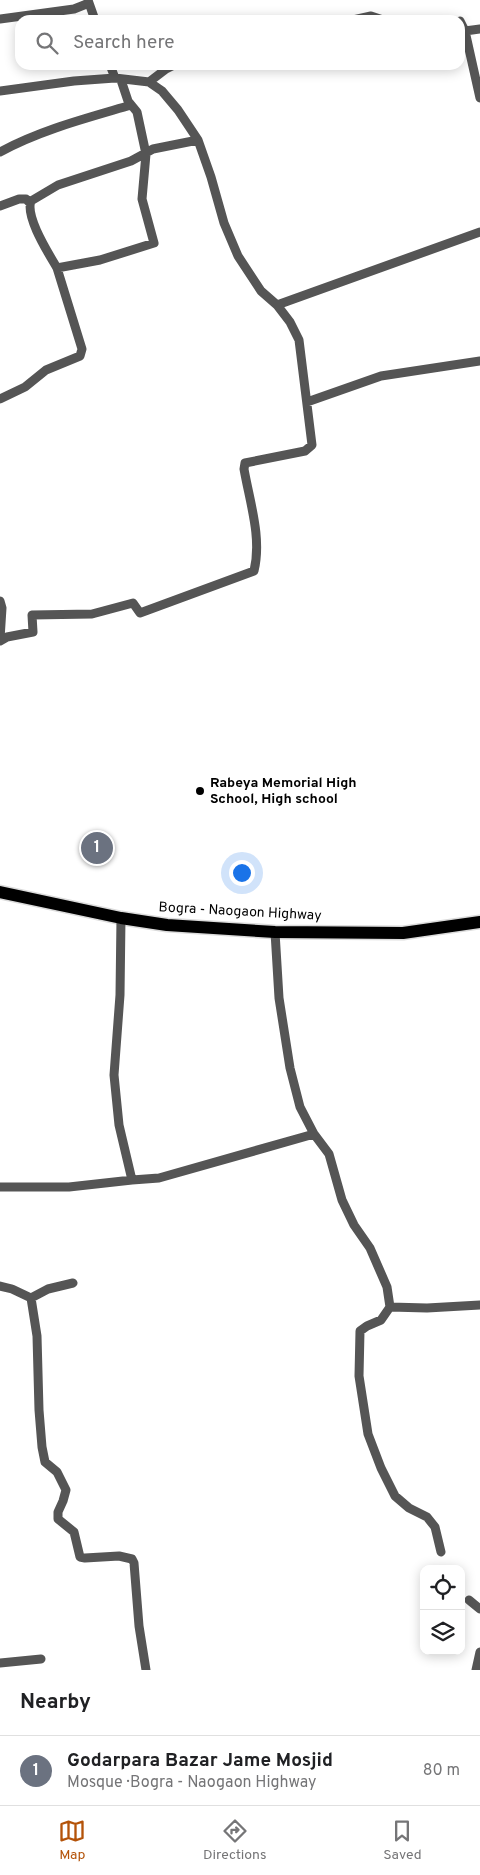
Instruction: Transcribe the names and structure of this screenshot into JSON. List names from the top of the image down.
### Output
{
  "streets": {
    "main road": ["Bogra - Naogaon Highway"]
  },
  "places": ["Rabeya Memorial High School, High school"],
  "page": {
    "search": "Search here",
    "pins": "1",
    "heading": "Nearby",
    "list": [
      {
        "mark": "1",
        "name": "Godarpara Bazar Jame Mosjid",
        "note": "Mosque · Bogra - Naogaon Highway",
        "value": "80 m"
      }
    ],
    "nav": ["Map", "Directions", "Saved"]
  }
}
